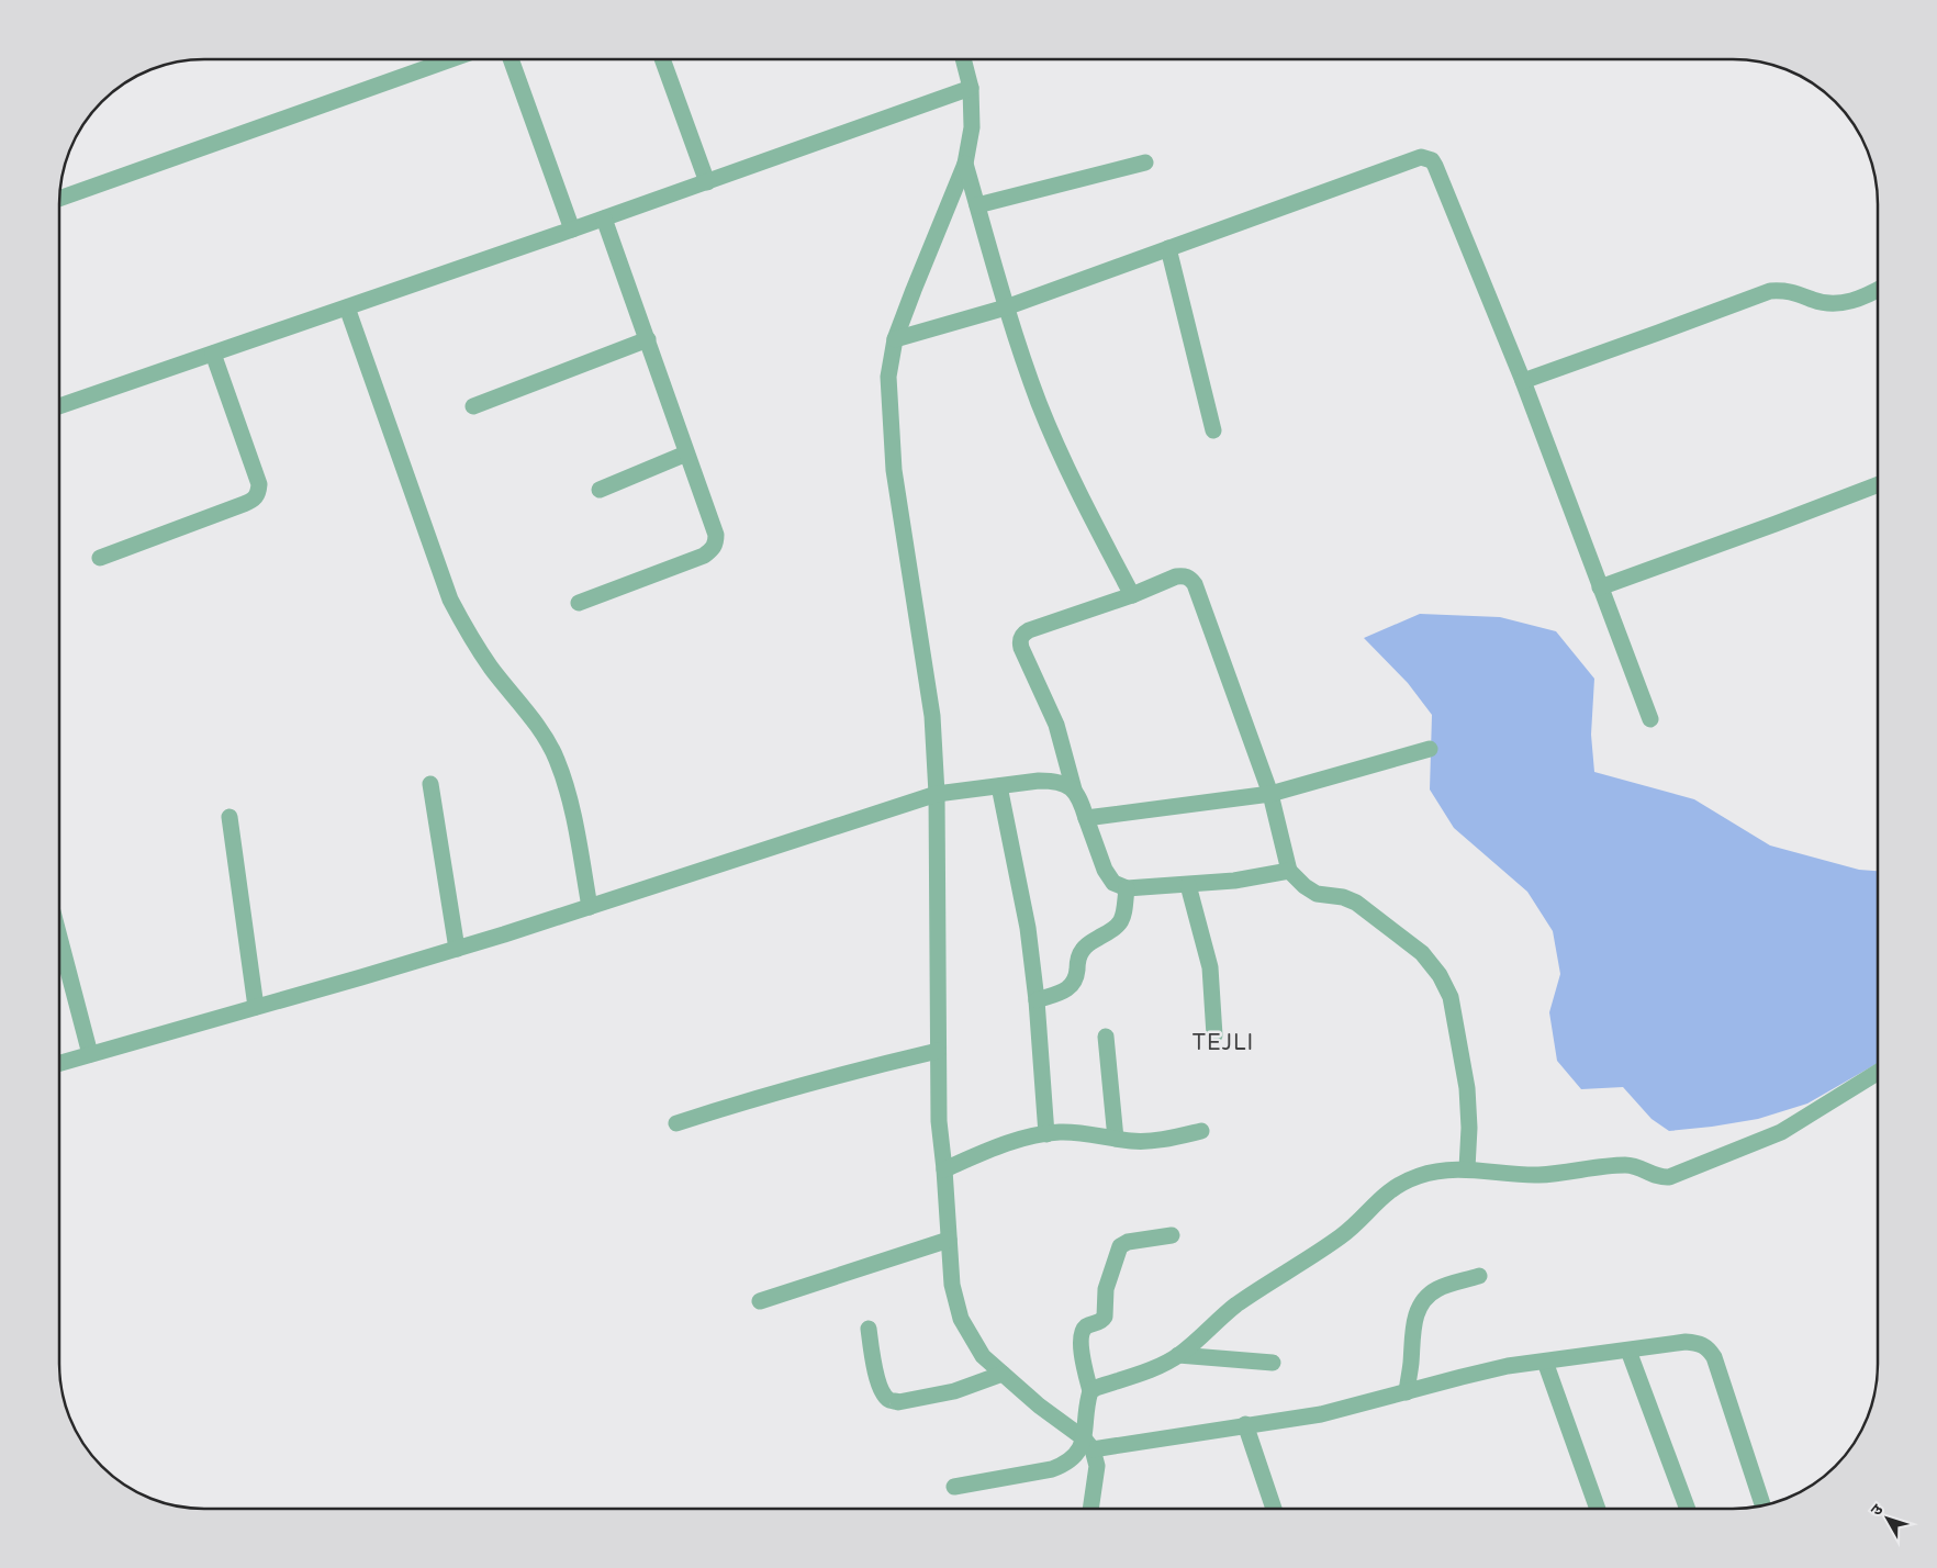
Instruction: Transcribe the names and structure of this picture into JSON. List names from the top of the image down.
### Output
{
  "districts": ["TEJLI"],
  "north": "top left"
}
